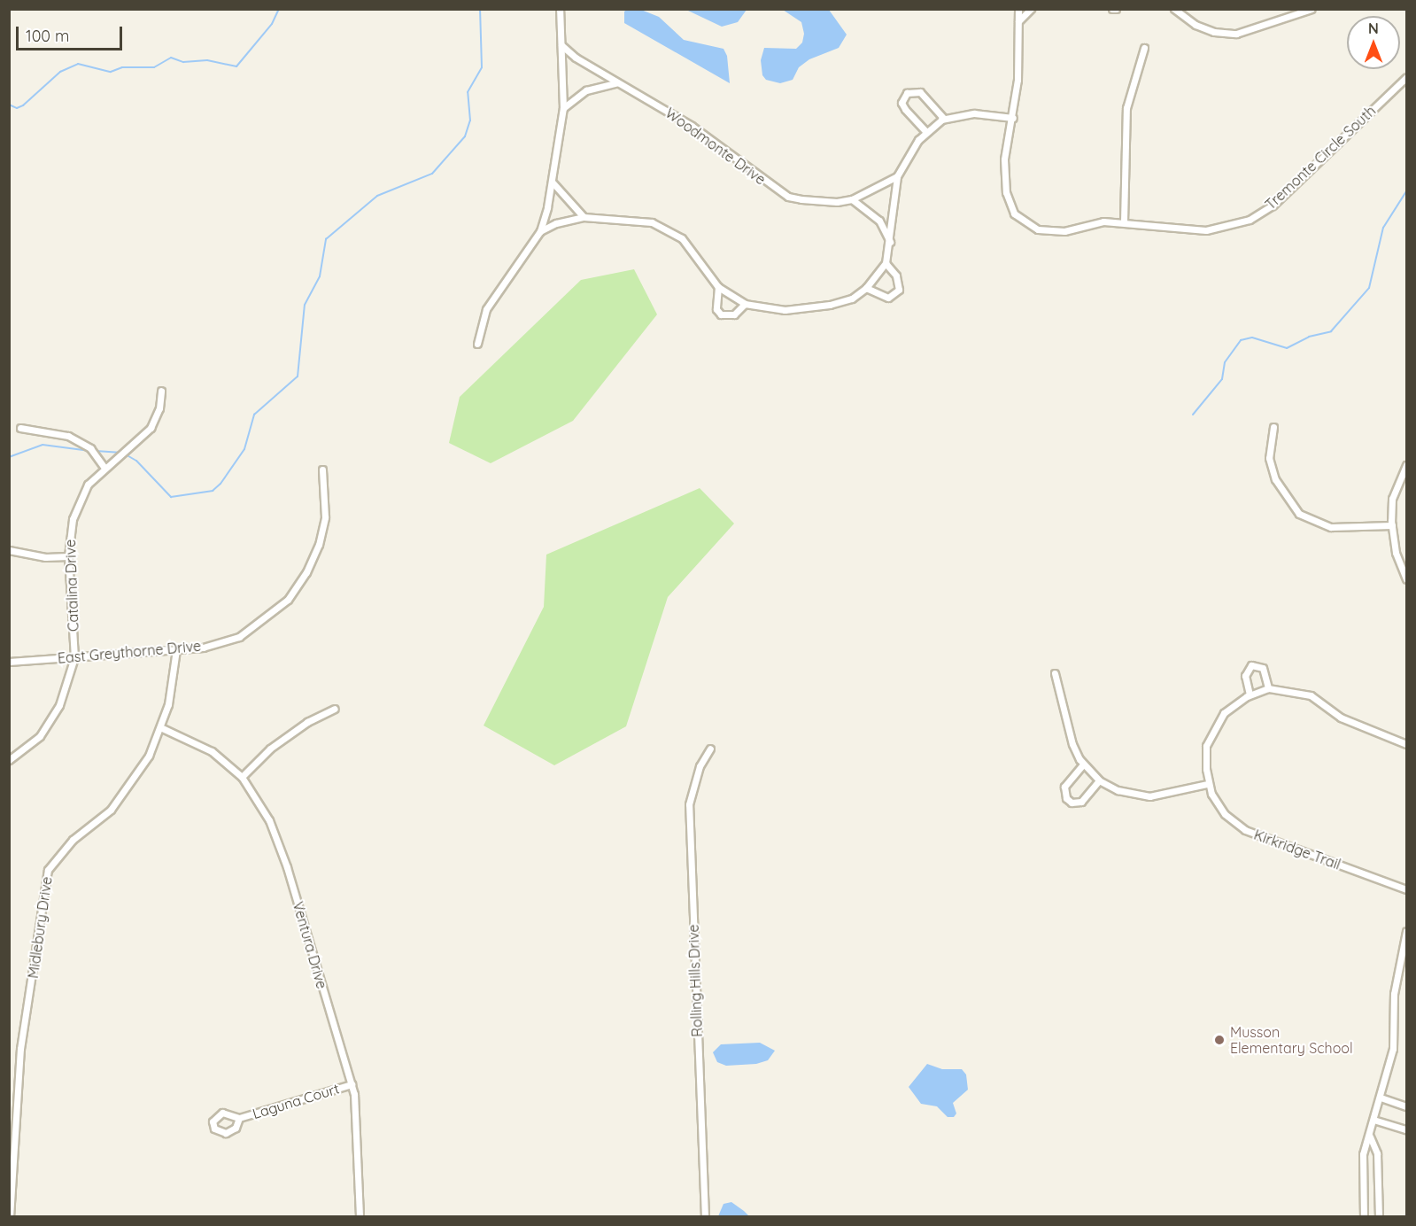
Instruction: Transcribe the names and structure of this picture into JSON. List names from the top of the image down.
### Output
{
  "streets": {
    "street": [
      "Woodmonte Drive",
      "Tremonte Circle South",
      "Catalina Drive",
      "East Greythorne Drive",
      "Kirkridge Trail",
      "Midlebury Drive",
      "Ventura Drive",
      "Rolling Hills Drive",
      "Laguna Court"
    ]
  },
  "crossings": [
    ["Woodmonte Drive", "Tremonte Circle South"],
    ["Catalina Drive", "East Greythorne Drive"],
    ["East Greythorne Drive", "Midlebury Drive"],
    ["Midlebury Drive", "Ventura Drive"],
    ["Ventura Drive", "Laguna Court"]
  ],
  "places": ["Musson Elementary School"],
  "scale_bar": "100 m",
  "north": "top"
}
